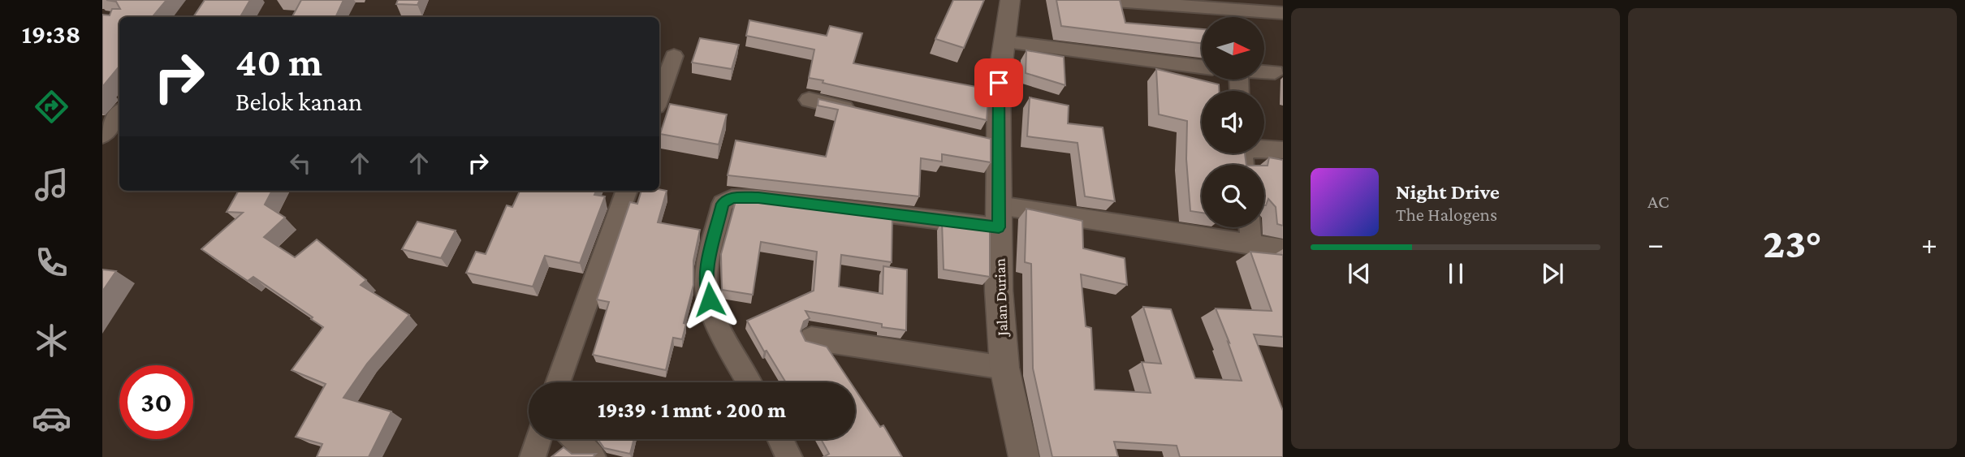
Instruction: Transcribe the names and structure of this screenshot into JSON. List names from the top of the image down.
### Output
{
  "streets": {
    "street": ["Jalan Durian"]
  },
  "north": "right",
  "page": {
    "tabs": "19:38",
    "tile": "AC",
    "turn": ["40 m", "Belok kanan"],
    "song": ["Night Drive", "The Halogens"],
    "heat": ["−", "23°", "+"],
    "limit": "30",
    "trip": "19:39 · 1 mnt · 200 m"
  }
}
